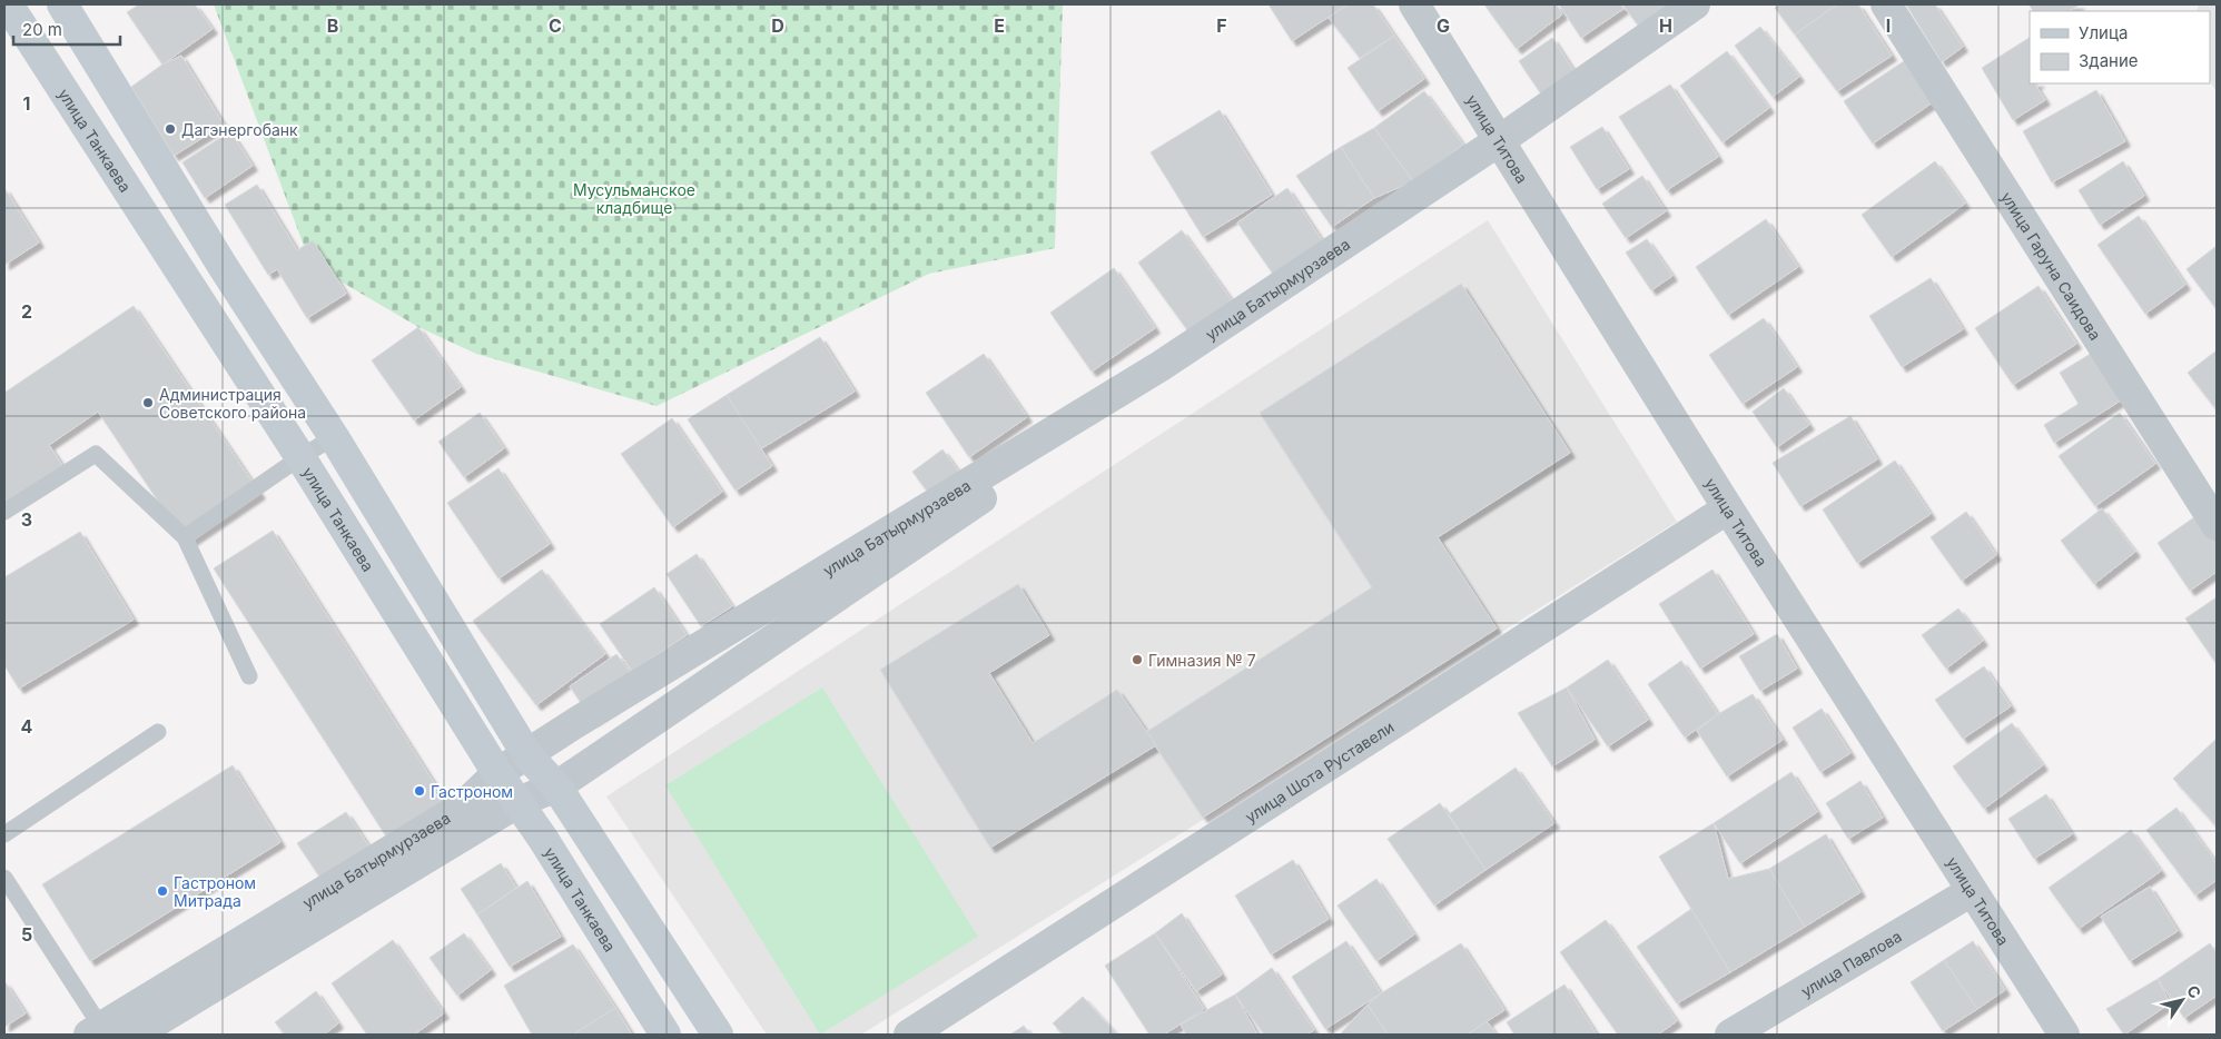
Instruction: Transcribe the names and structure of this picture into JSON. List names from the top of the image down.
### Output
{
  "streets": {
    "main road": ["улица Танкаева"],
    "street": [
      "улица Титова",
      "улица Гаруна Саидова",
      "улица Батырмурзаева",
      "улица Шота Руставели",
      "улица Павлова"
    ]
  },
  "crossings": [
    ["улица Танкаева", "улица Батырмурзаева"],
    ["улица Титова", "улица Батырмурзаева"],
    ["улица Титова", "улица Шота Руставели"],
    ["улица Титова", "улица Павлова"]
  ],
  "parks": ["Мусульманское кладбище"],
  "places": [
    "Дагэнергобанк",
    "Администрация Советского района",
    "Гимназия № 7",
    "Гастроном",
    "Гастроном Митрада"
  ],
  "legend": ["Улица", "Здание"],
  "scale_bar": "20 m",
  "north": "top right",
  "grid": {
    "columns": [
      "B",
      "C",
      "D",
      "E",
      "F",
      "G",
      "H",
      "I"
    ],
    "rows": [
      "1",
      "2",
      "3",
      "4",
      "5"
    ]
  }
}
